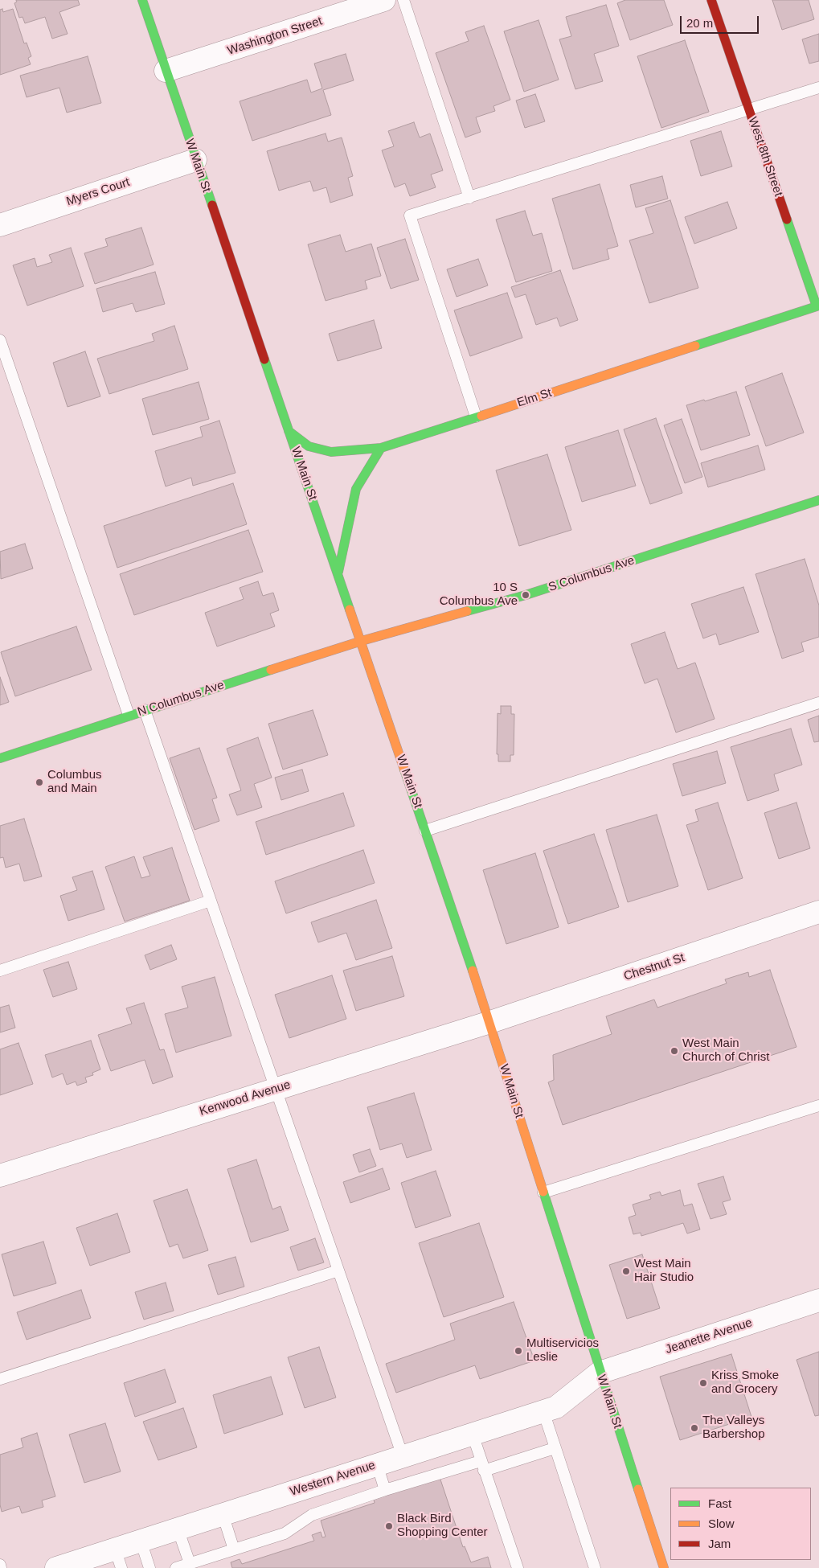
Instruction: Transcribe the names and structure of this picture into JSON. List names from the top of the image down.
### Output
{
  "streets": {
    "main road": [
      "West 8th Street",
      "W Main St",
      "Elm St",
      "S Columbus Ave",
      "N Columbus Ave"
    ],
    "street": [
      "Washington Street",
      "Myers Court",
      "Chestnut St",
      "Kenwood Avenue",
      "Jeanette Avenue",
      "Western Avenue"
    ]
  },
  "crossings": [
    ["Washington Street", "W Main St"],
    ["West 8th Street", "Elm St"],
    ["W Main St", "Myers Court"],
    ["W Main St", "Elm St"],
    ["W Main St", "S Columbus Ave"],
    ["W Main St", "N Columbus Ave"],
    ["W Main St", "Chestnut St"],
    ["W Main St", "Kenwood Avenue"],
    ["W Main St", "Jeanette Avenue"],
    ["W Main St", "Western Avenue"],
    ["S Columbus Ave", "N Columbus Ave"],
    ["Chestnut St", "Kenwood Avenue"],
    ["Jeanette Avenue", "Western Avenue"]
  ],
  "places": [
    "10 S Columbus Ave",
    "Columbus and Main",
    "West Main Church of Christ",
    "West Main Hair Studio",
    "Multiservicios Leslie",
    "Kriss Smoke and Grocery",
    "The Valleys Barbershop",
    "Black Bird Shopping Center"
  ],
  "legend": ["Fast", "Slow", "Jam"],
  "scale_bar": "20 m"
}
